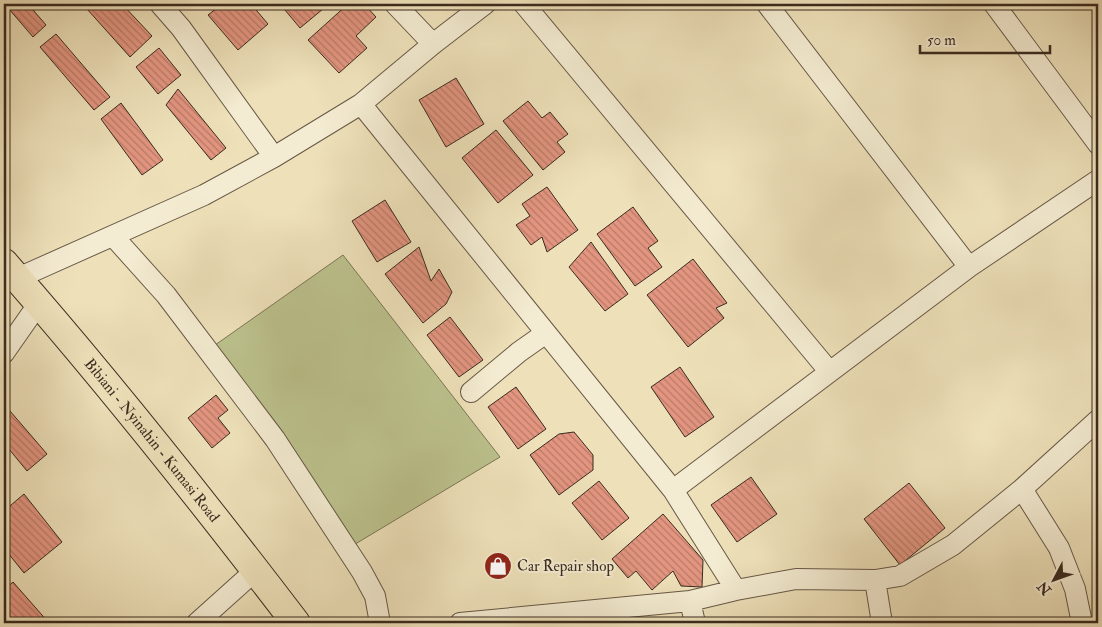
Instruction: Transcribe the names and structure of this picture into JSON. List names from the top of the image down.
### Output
{
  "streets": {
    "main road": ["Bibiani - Nyinahin - Kumasi Road"]
  },
  "places": {
    "shop": ["Car Repair shop"]
  },
  "scale_bar": "50 m",
  "north": "bottom left"
}
